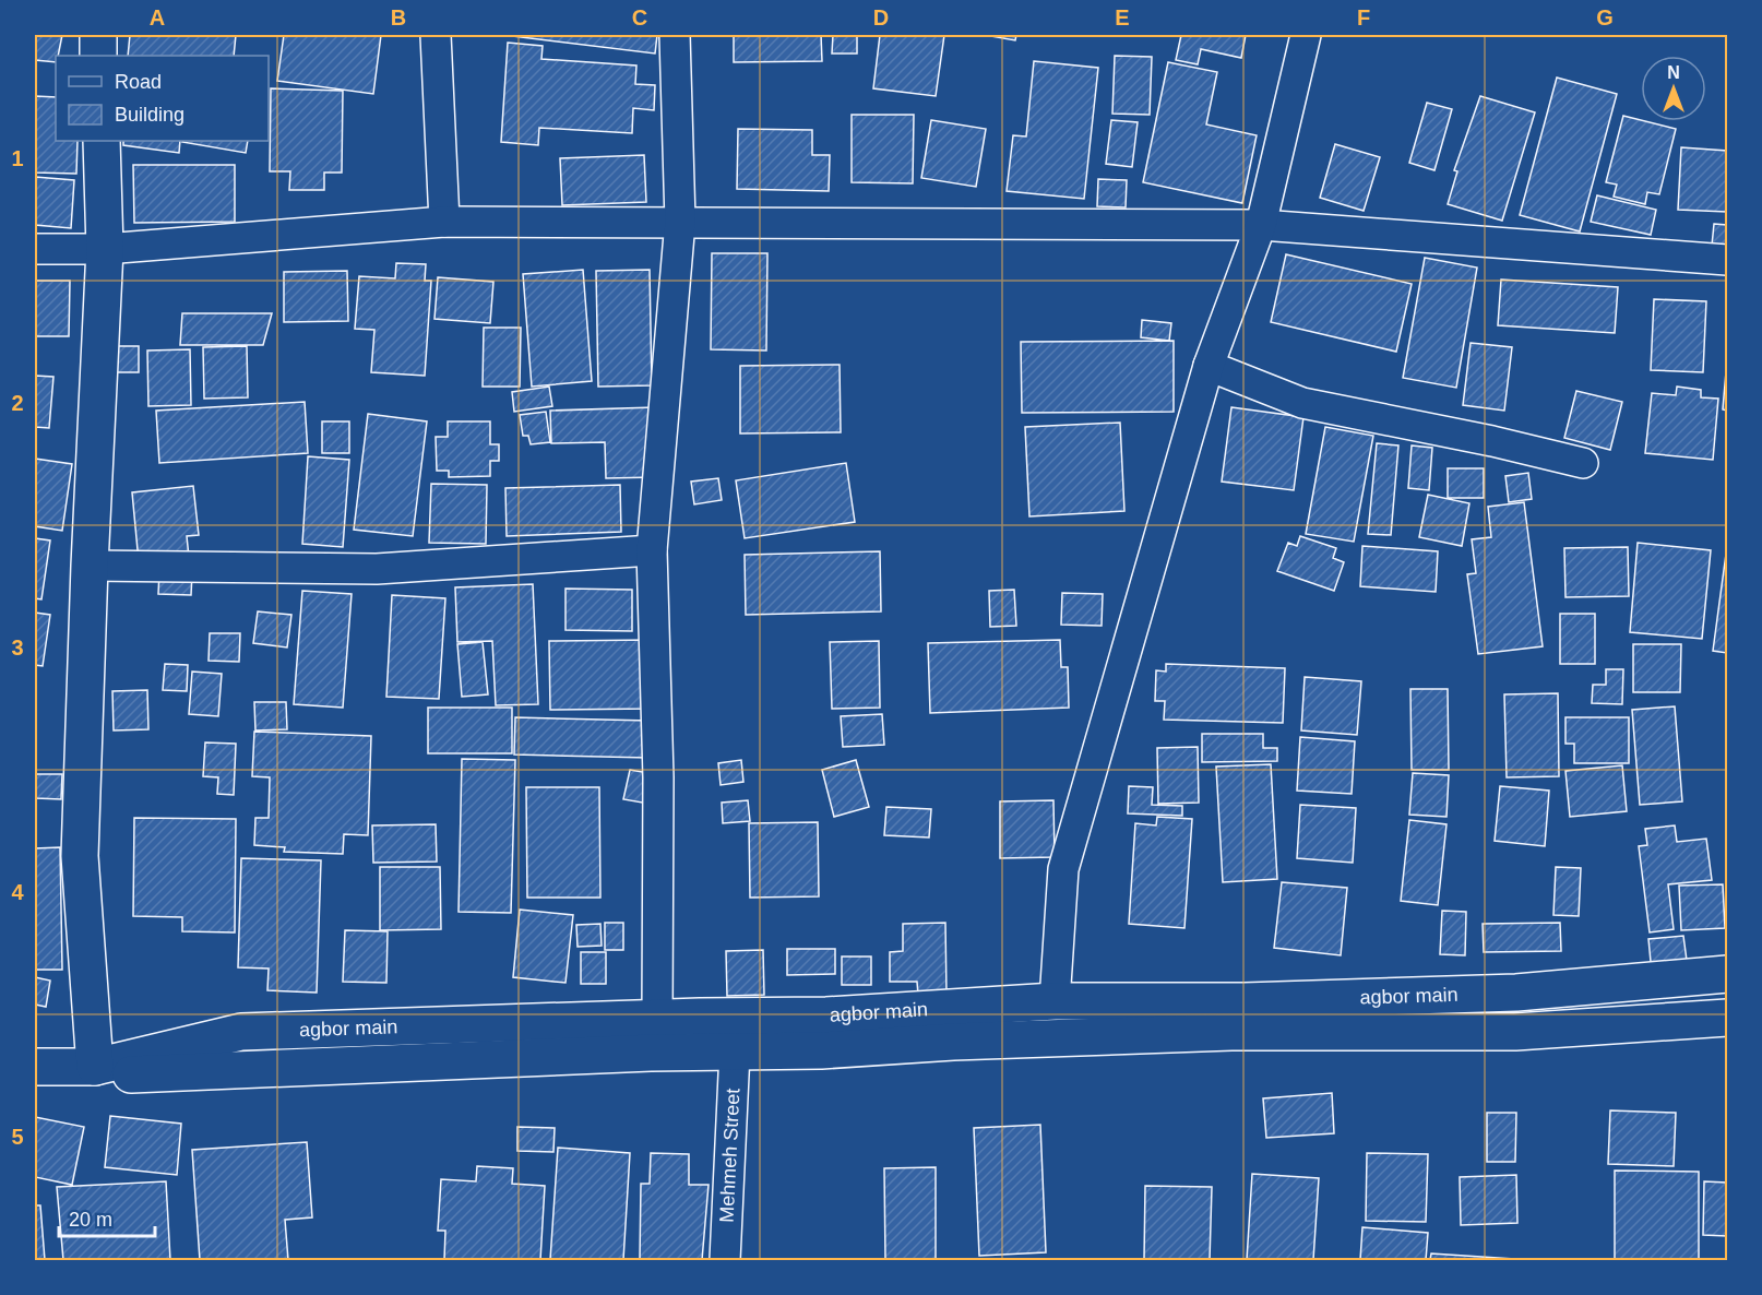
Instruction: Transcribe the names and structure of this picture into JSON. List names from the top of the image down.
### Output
{
  "streets": {
    "main road": ["agbor main"],
    "street": ["Mehmeh Street"]
  },
  "crossings": [
    ["agbor main", "Mehmeh Street"]
  ],
  "legend": ["Road", "Building"],
  "scale_bar": "20 m",
  "north": "top",
  "grid": {
    "columns": [
      "A",
      "B",
      "C",
      "D",
      "E",
      "F",
      "G"
    ],
    "rows": [
      "1",
      "2",
      "3",
      "4",
      "5"
    ]
  }
}
